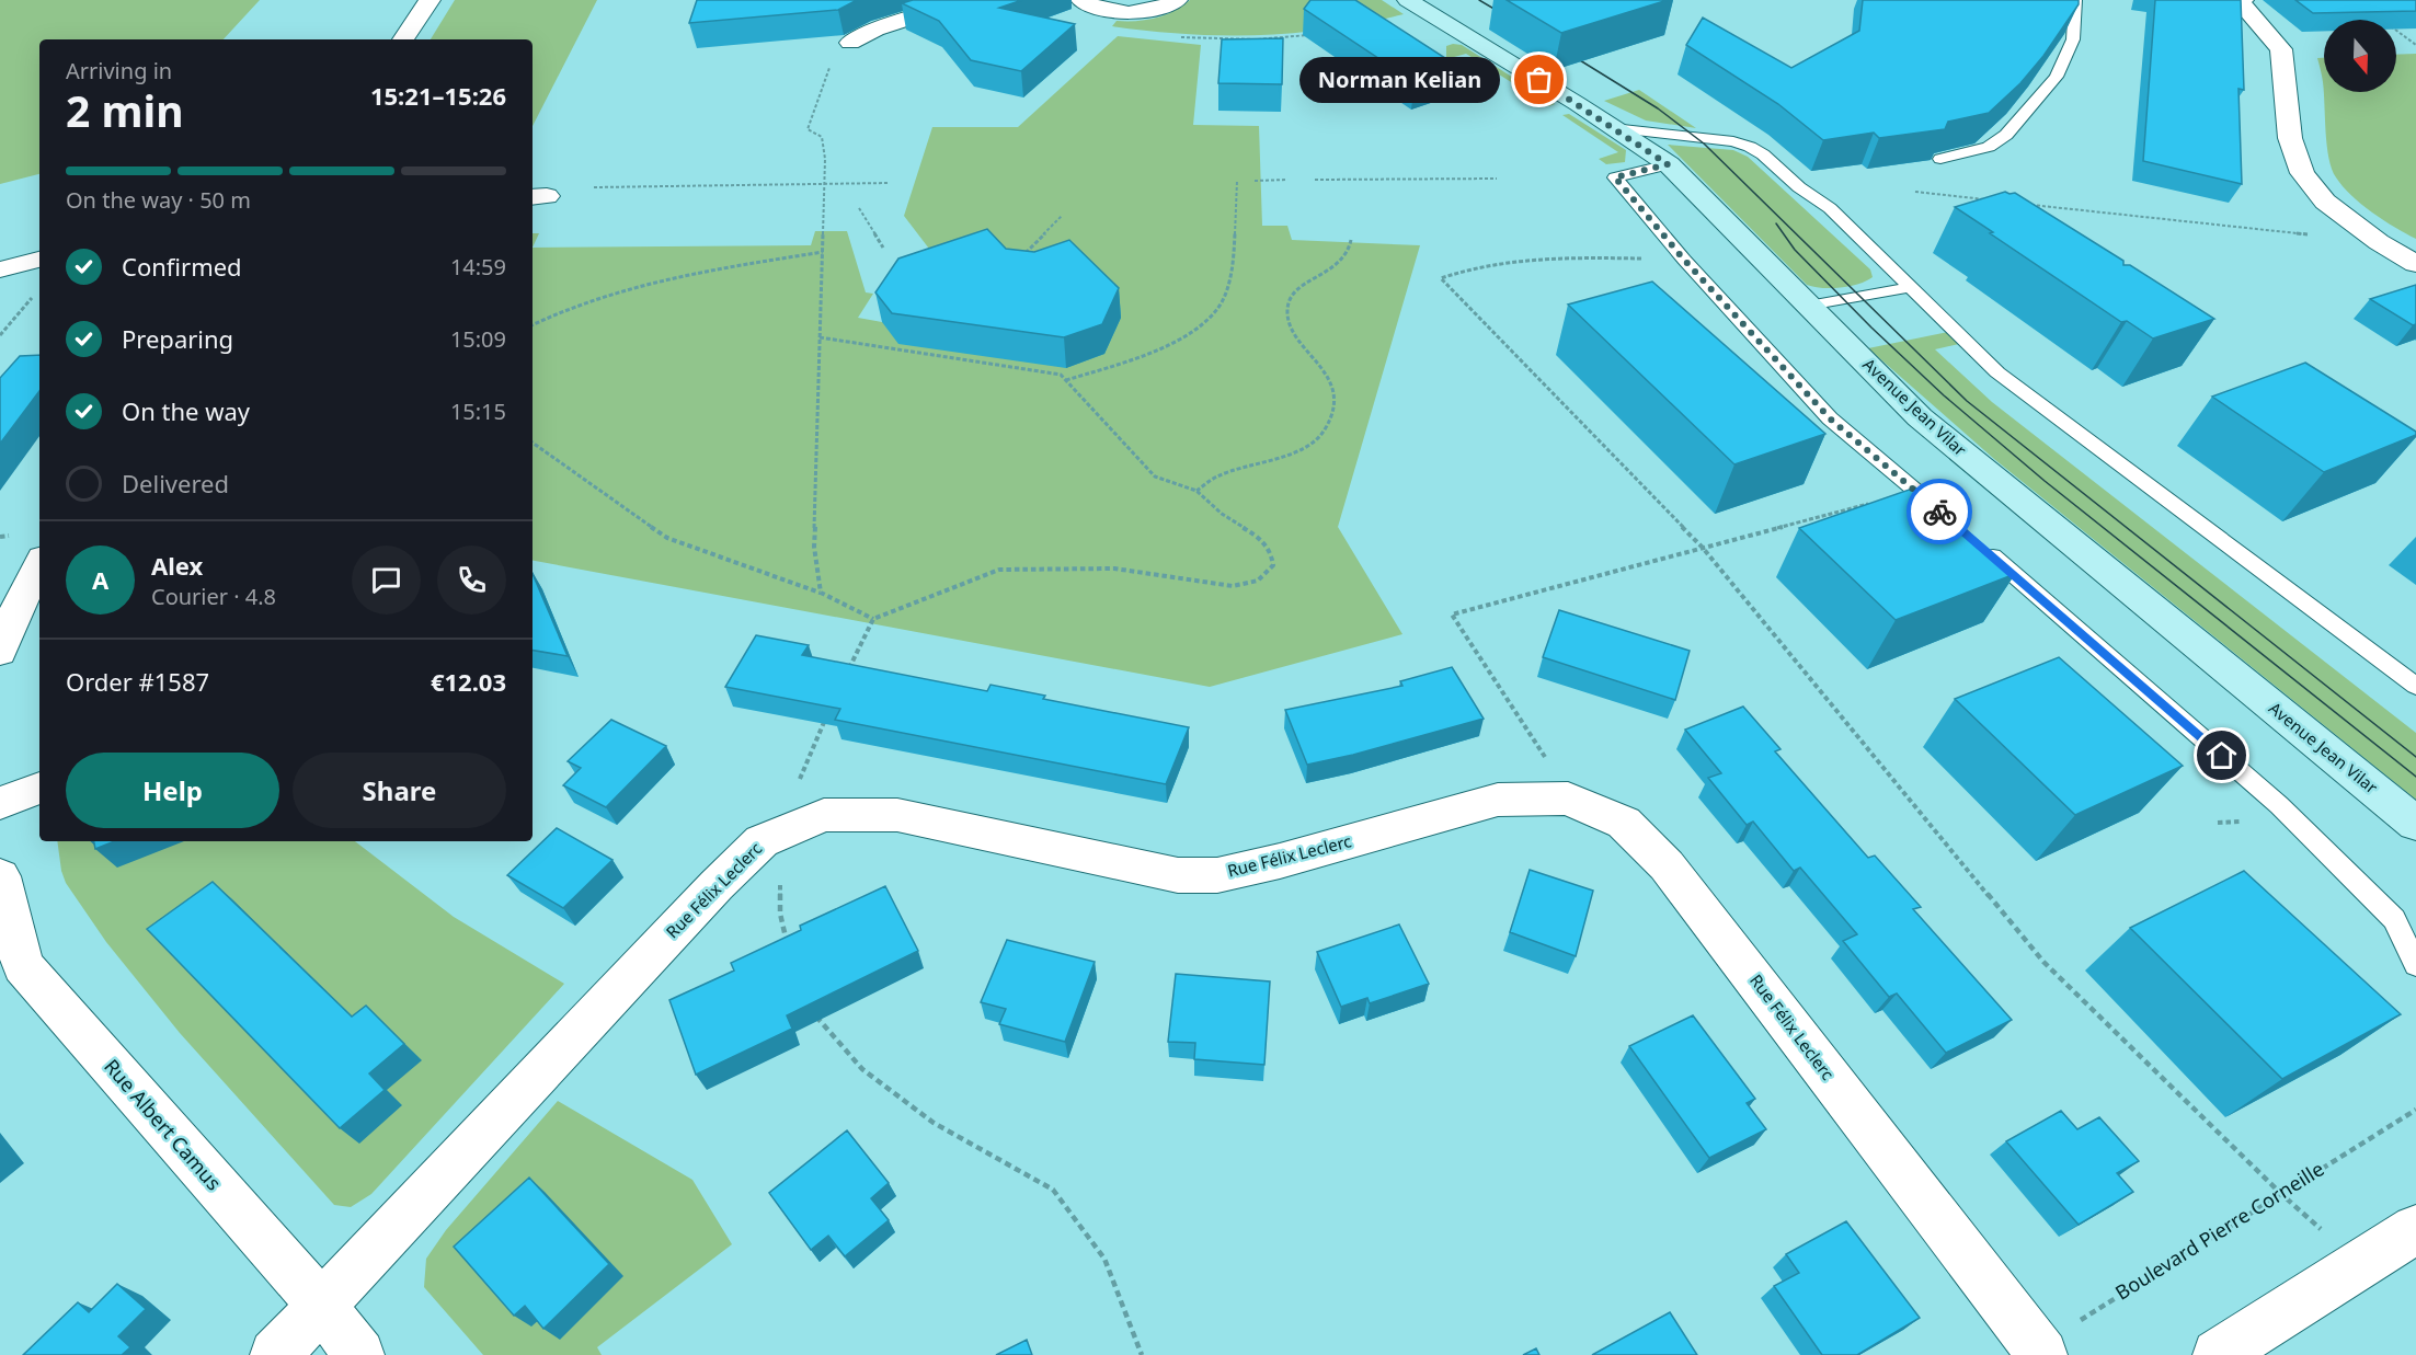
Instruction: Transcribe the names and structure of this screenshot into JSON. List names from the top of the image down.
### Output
{
  "streets": {
    "main road": ["Avenue Jean Vilar"],
    "street": ["Rue Félix Leclerc", "Rue Albert Camus"],
    "path": ["Boulevard Pierre Corneille"]
  },
  "crossings": [
    ["Rue Félix Leclerc", "Rue Albert Camus"],
    ["Rue Félix Leclerc", "Boulevard Pierre Corneille"]
  ],
  "places": ["Norman Kelian"],
  "north": "bottom",
  "page": {
    "heading": ["2 min", "Arriving in", "15:21–15:26"],
    "panel": [
      "Alex",
      "Courier · 4.8",
      "Order #1587",
      "€12.03"
    ],
    "bubble": "Norman Kelian",
    "bar": "On the way · 50 m",
    "list": [
      ["Confirmed", "14:59"],
      ["Preparing", "15:09"],
      ["On the way", "15:15"],
      "Delivered"
    ],
    "round": "A",
    "buttons": ["Help", "Share"]
  }
}
